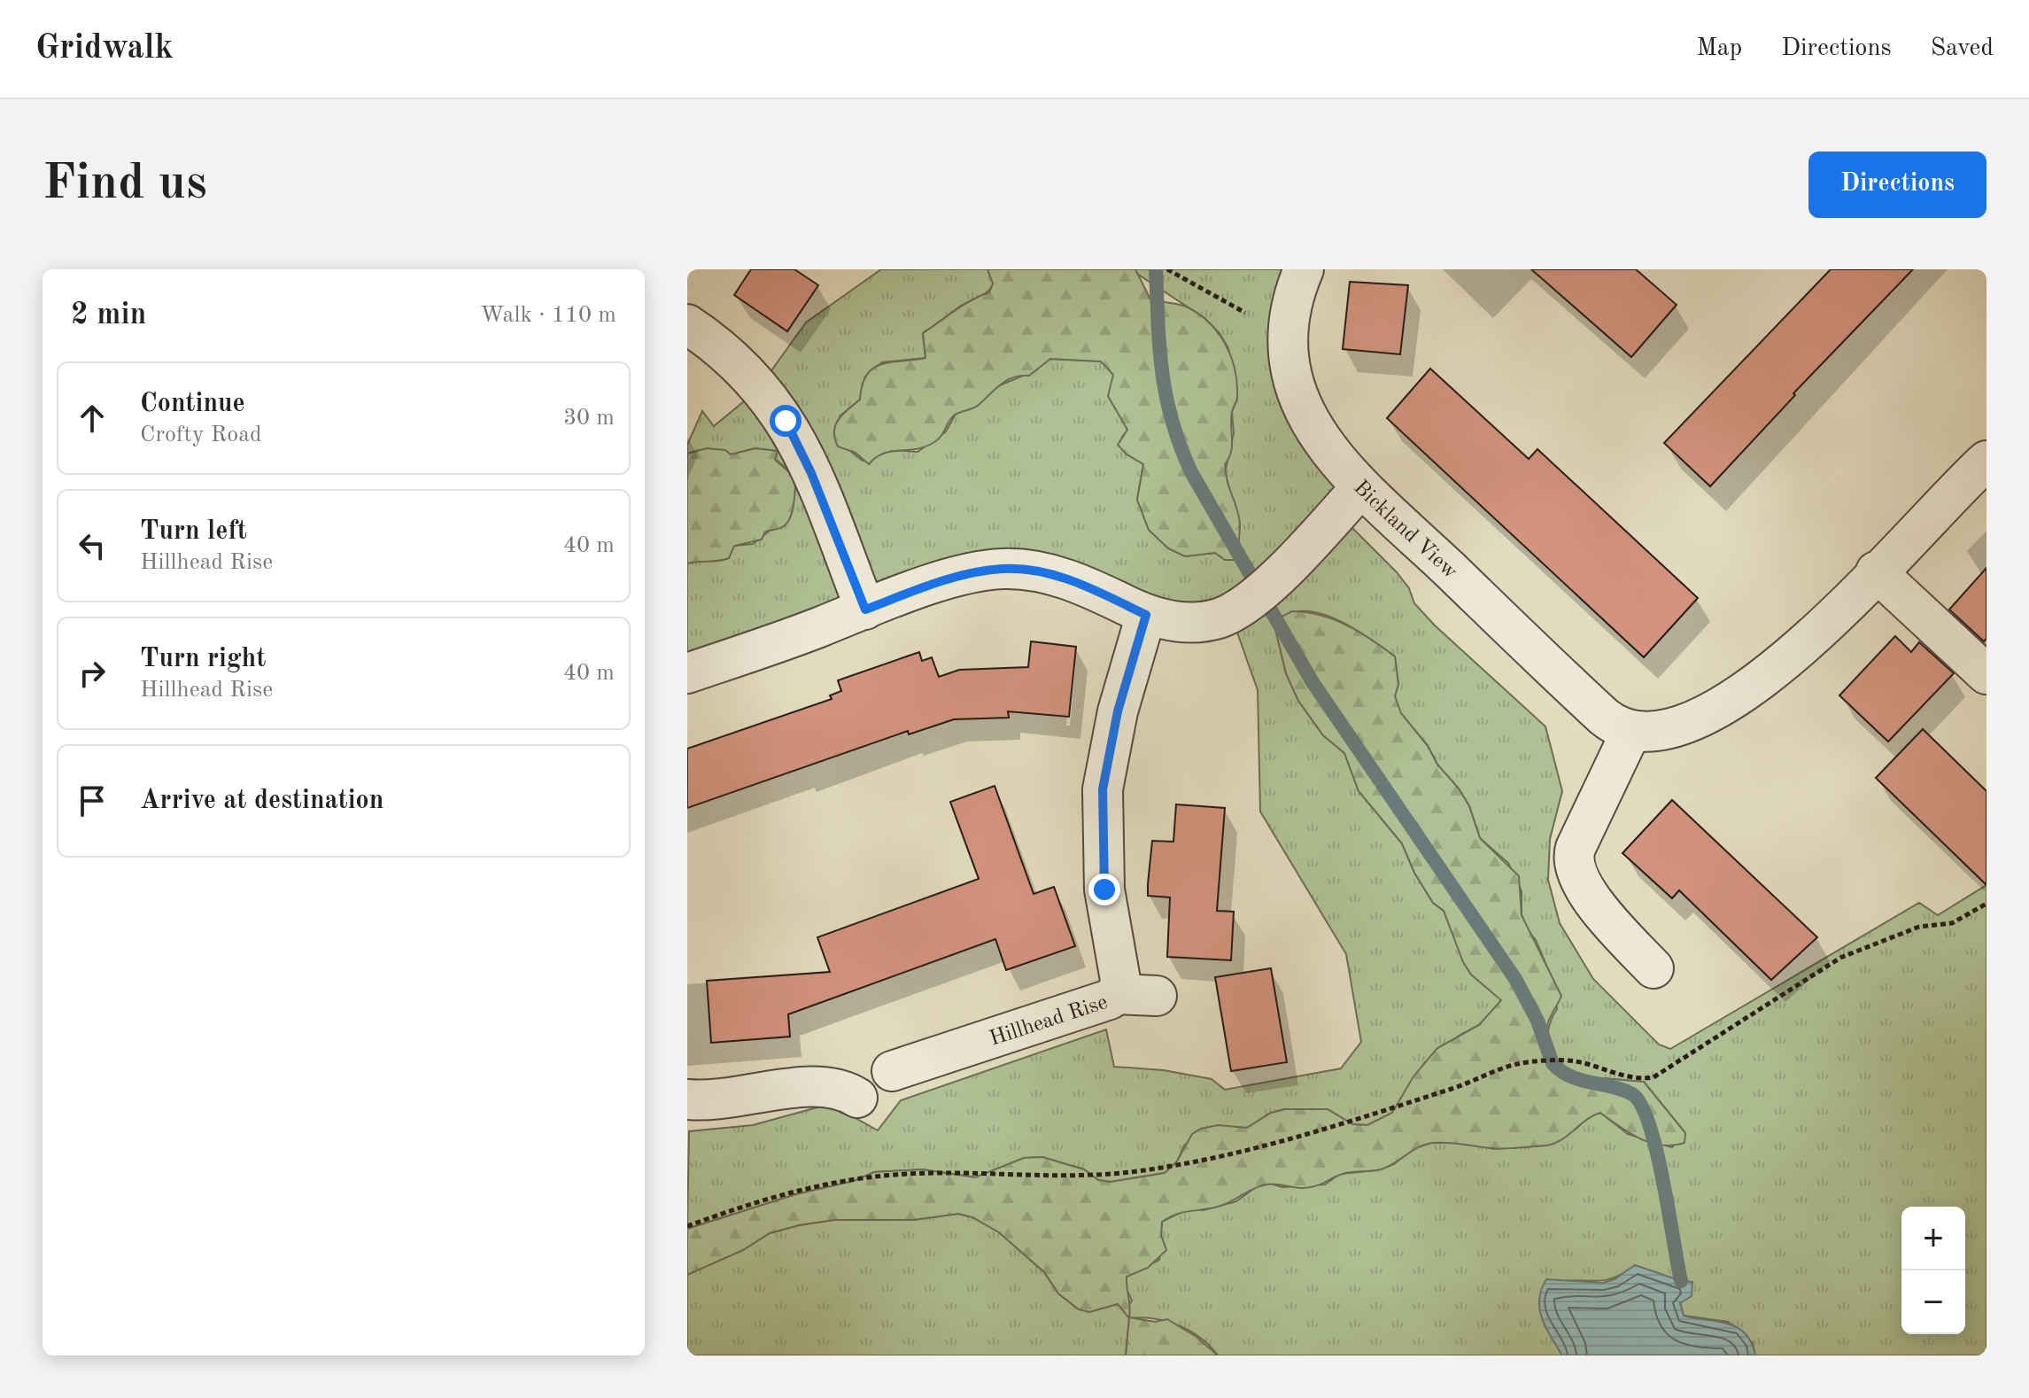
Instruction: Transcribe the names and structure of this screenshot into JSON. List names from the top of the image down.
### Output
{
  "streets": {
    "street": ["Bickland View", "Hillhead Rise"]
  },
  "page": {
    "header": "Gridwalk",
    "nav": ["Map", "Directions", "Saved"],
    "buttons": "Directions",
    "title": "Find us",
    "heading": ["2 min", "Walk · 110 m"],
    "list": [
      ["Continue", "Crofty Road", "30 m"],
      ["Turn left", "Hillhead Rise", "40 m"],
      ["Turn right", "Hillhead Rise", "40 m"],
      "Arrive at destination"
    ],
    "map_buttons": ["+", "−"]
  }
}
